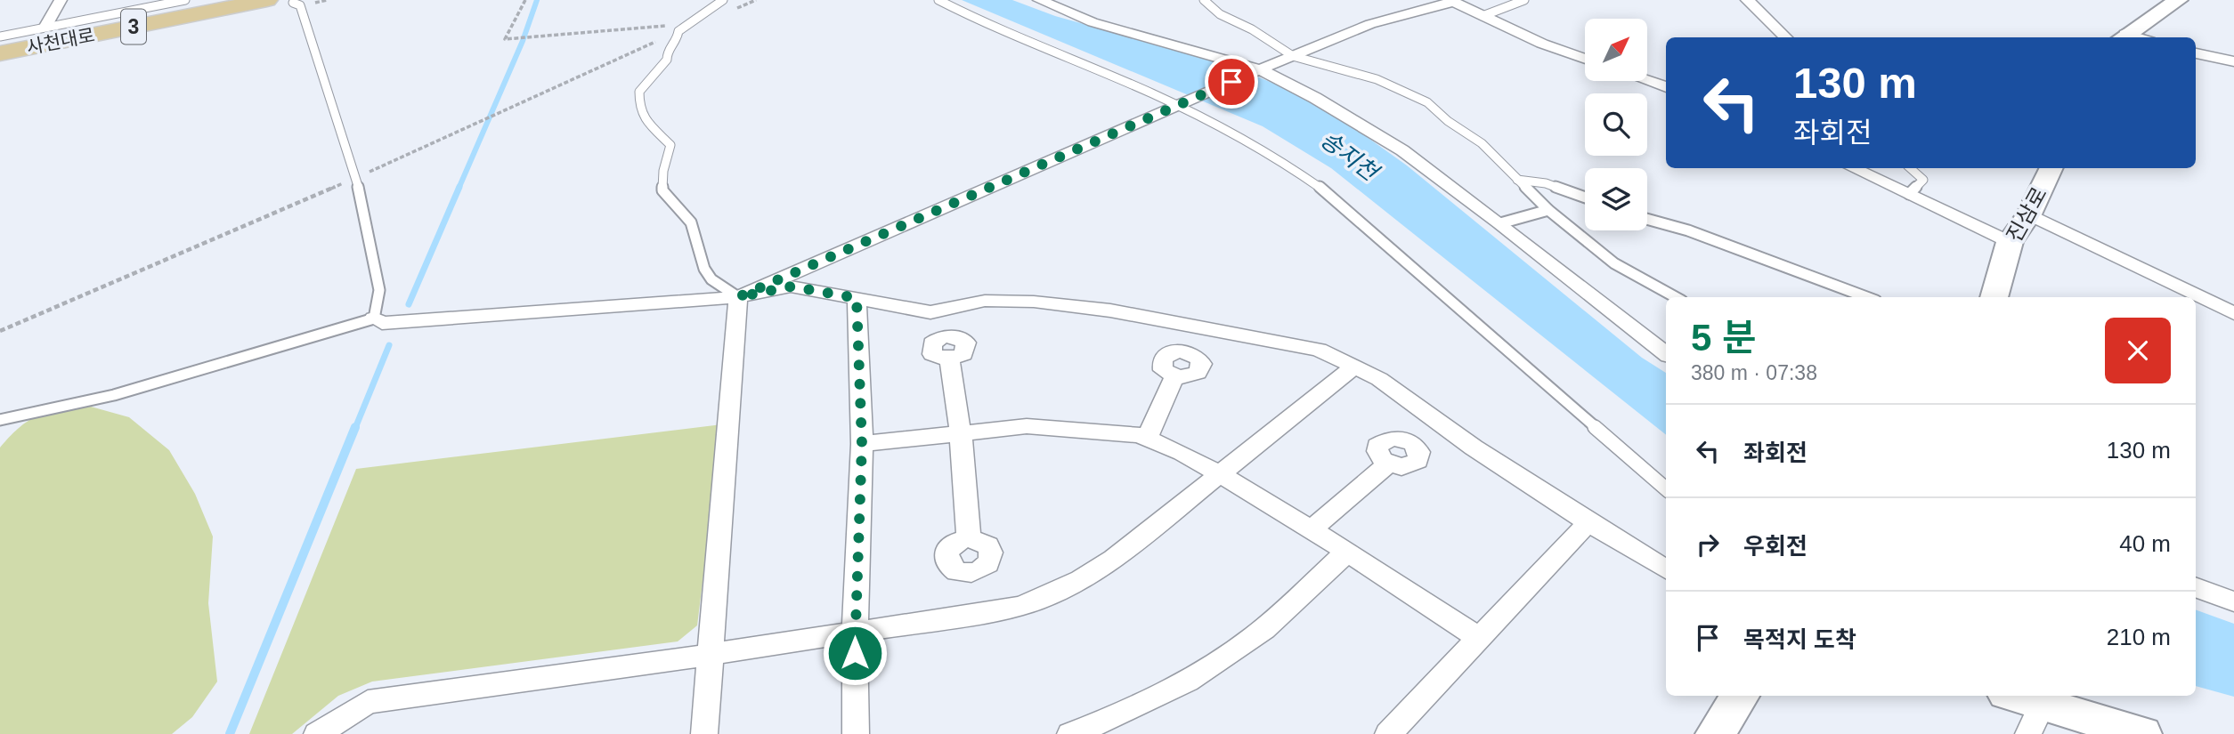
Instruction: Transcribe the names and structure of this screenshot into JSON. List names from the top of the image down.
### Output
{
  "streets": {
    "main road": ["3", "사천대로"],
    "street": ["진삼로"]
  },
  "water": ["송지천"],
  "north": "top right",
  "page": {
    "turn": ["130 m", "좌회전"],
    "heading": ["5 분", "380 m · 07:38"],
    "list": [
      {
        "name": "좌회전",
        "value": "130 m"
      },
      {
        "name": "우회전",
        "value": "40 m"
      },
      {
        "name": "목적지 도착",
        "value": "210 m"
      }
    ]
  }
}
